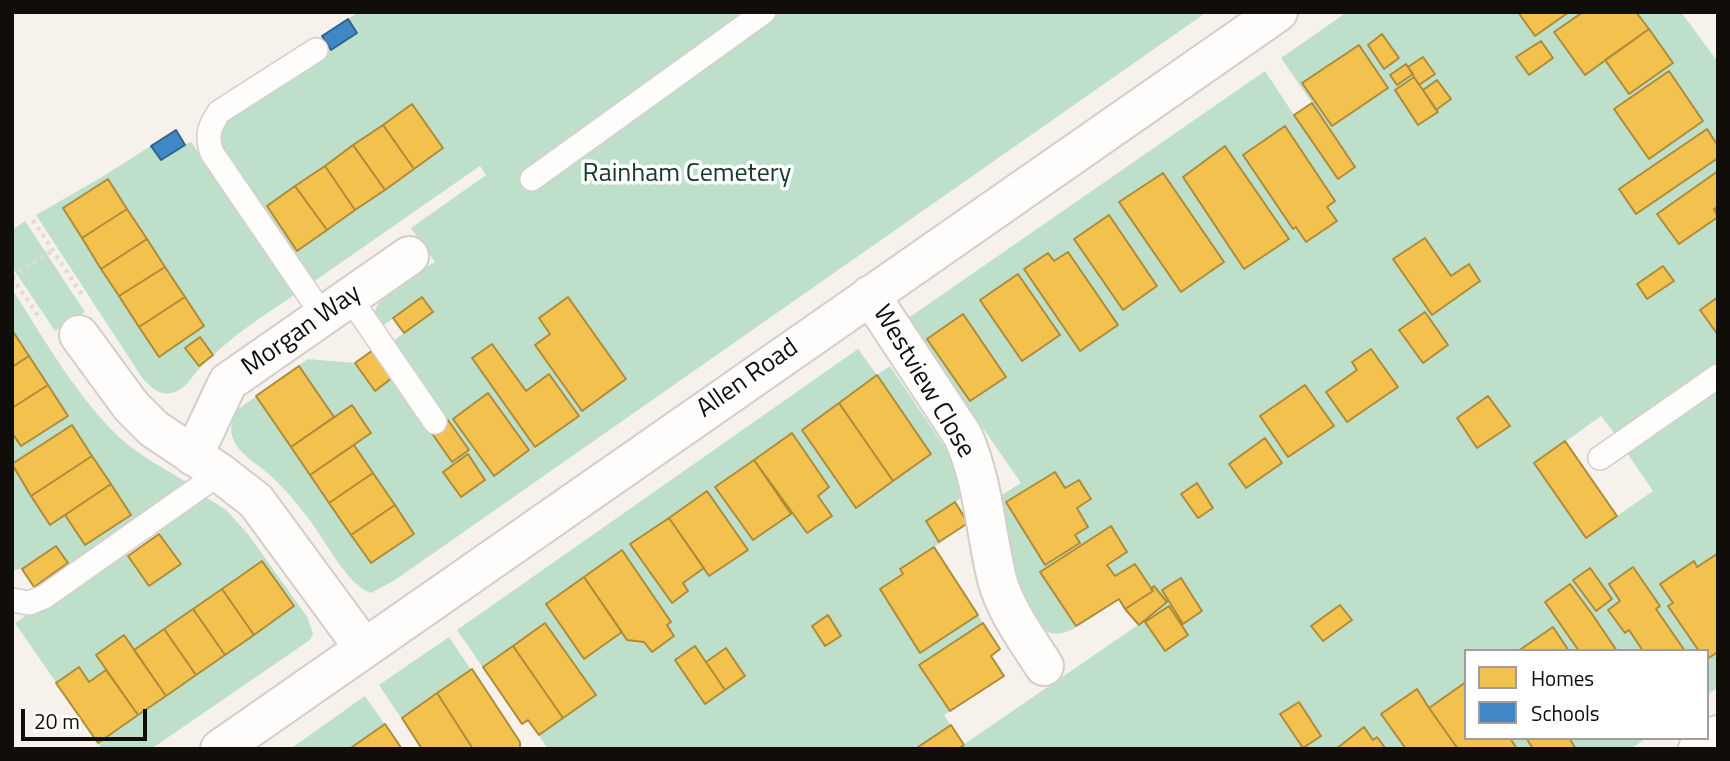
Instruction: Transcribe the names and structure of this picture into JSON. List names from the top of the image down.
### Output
{
  "streets": {
    "street": ["Morgan Way", "Allen Road", "Westview Close"]
  },
  "crossings": [
    ["Allen Road", "Westview Close"]
  ],
  "parks": ["Rainham Cemetery"],
  "legend": ["Homes", "Schools"],
  "scale_bar": "20 m"
}
